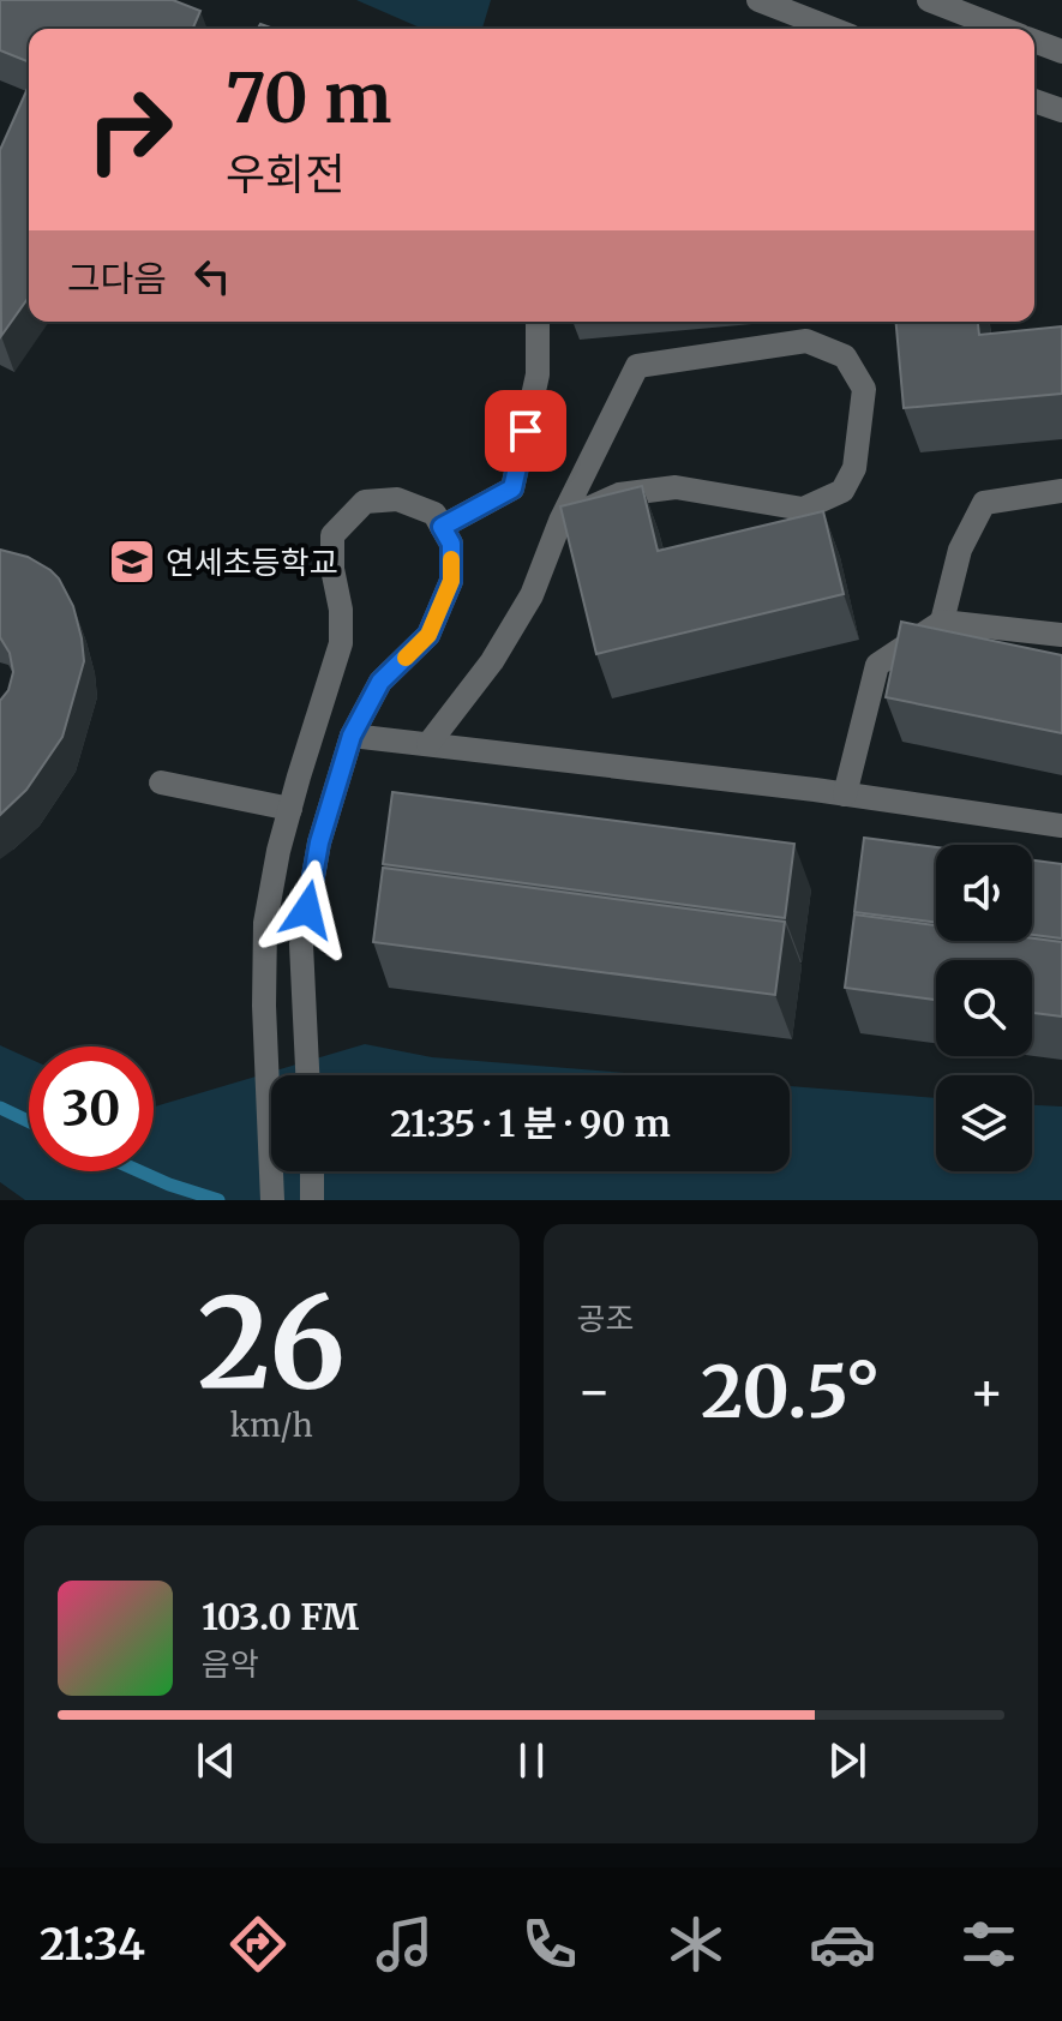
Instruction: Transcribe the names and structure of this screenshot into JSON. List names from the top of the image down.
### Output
{
  "places": {
    "school or university": ["연세초등학교"]
  },
  "page": {
    "turn": ["70 m", "우회전"],
    "then": "그다음",
    "limit": "30",
    "trip": "21:35 · 1 분 · 90 m",
    "tile": [
      ["26", "km/h"],
      "공조"
    ],
    "heat": ["−", "20.5°", "+"],
    "song": ["103.0 FM", "음악"],
    "tabs": "21:34"
  }
}
